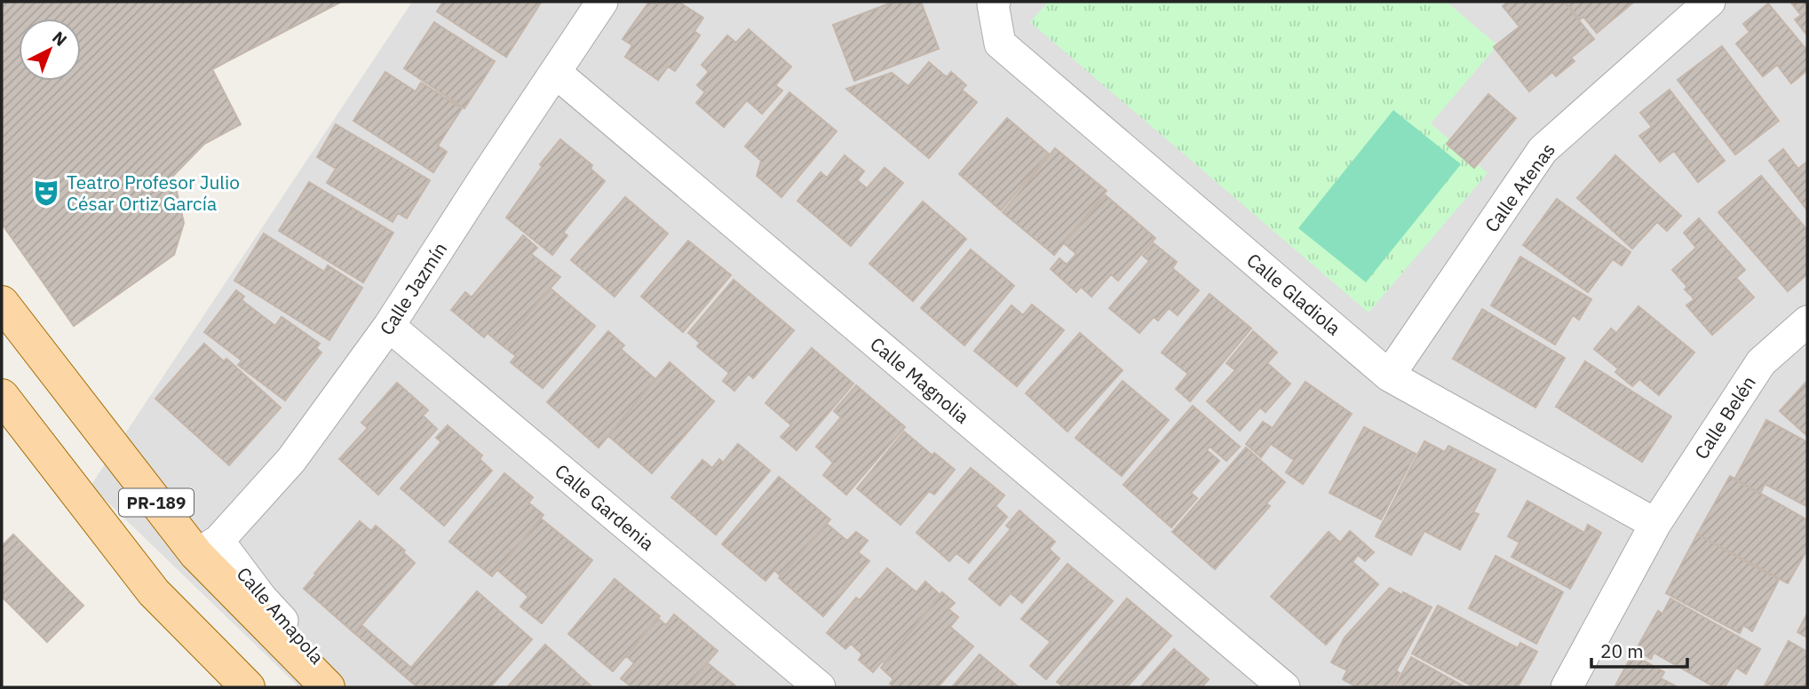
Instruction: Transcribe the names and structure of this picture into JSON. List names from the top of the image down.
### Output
{
  "streets": {
    "main road": ["PR-189"],
    "street": [
      "Calle Atenas",
      "Calle Jazmín",
      "Calle Gladiola",
      "Calle Magnolia",
      "Calle Belén",
      "Calle Gardenia",
      "Calle Amapola"
    ]
  },
  "crossings": [
    ["Calle Atenas", "Calle Gladiola"],
    ["Calle Jazmín", "Calle Magnolia"],
    ["Calle Jazmín", "PR-189"],
    ["Calle Jazmín", "Calle Gardenia"],
    ["Calle Jazmín", "Calle Amapola"],
    ["Calle Gladiola", "Calle Belén"],
    ["PR-189", "Calle Amapola"]
  ],
  "places": {
    "theatre": ["Teatro Profesor Julio César Ortiz García"]
  },
  "scale_bar": "20 m",
  "north": "top right"
}
